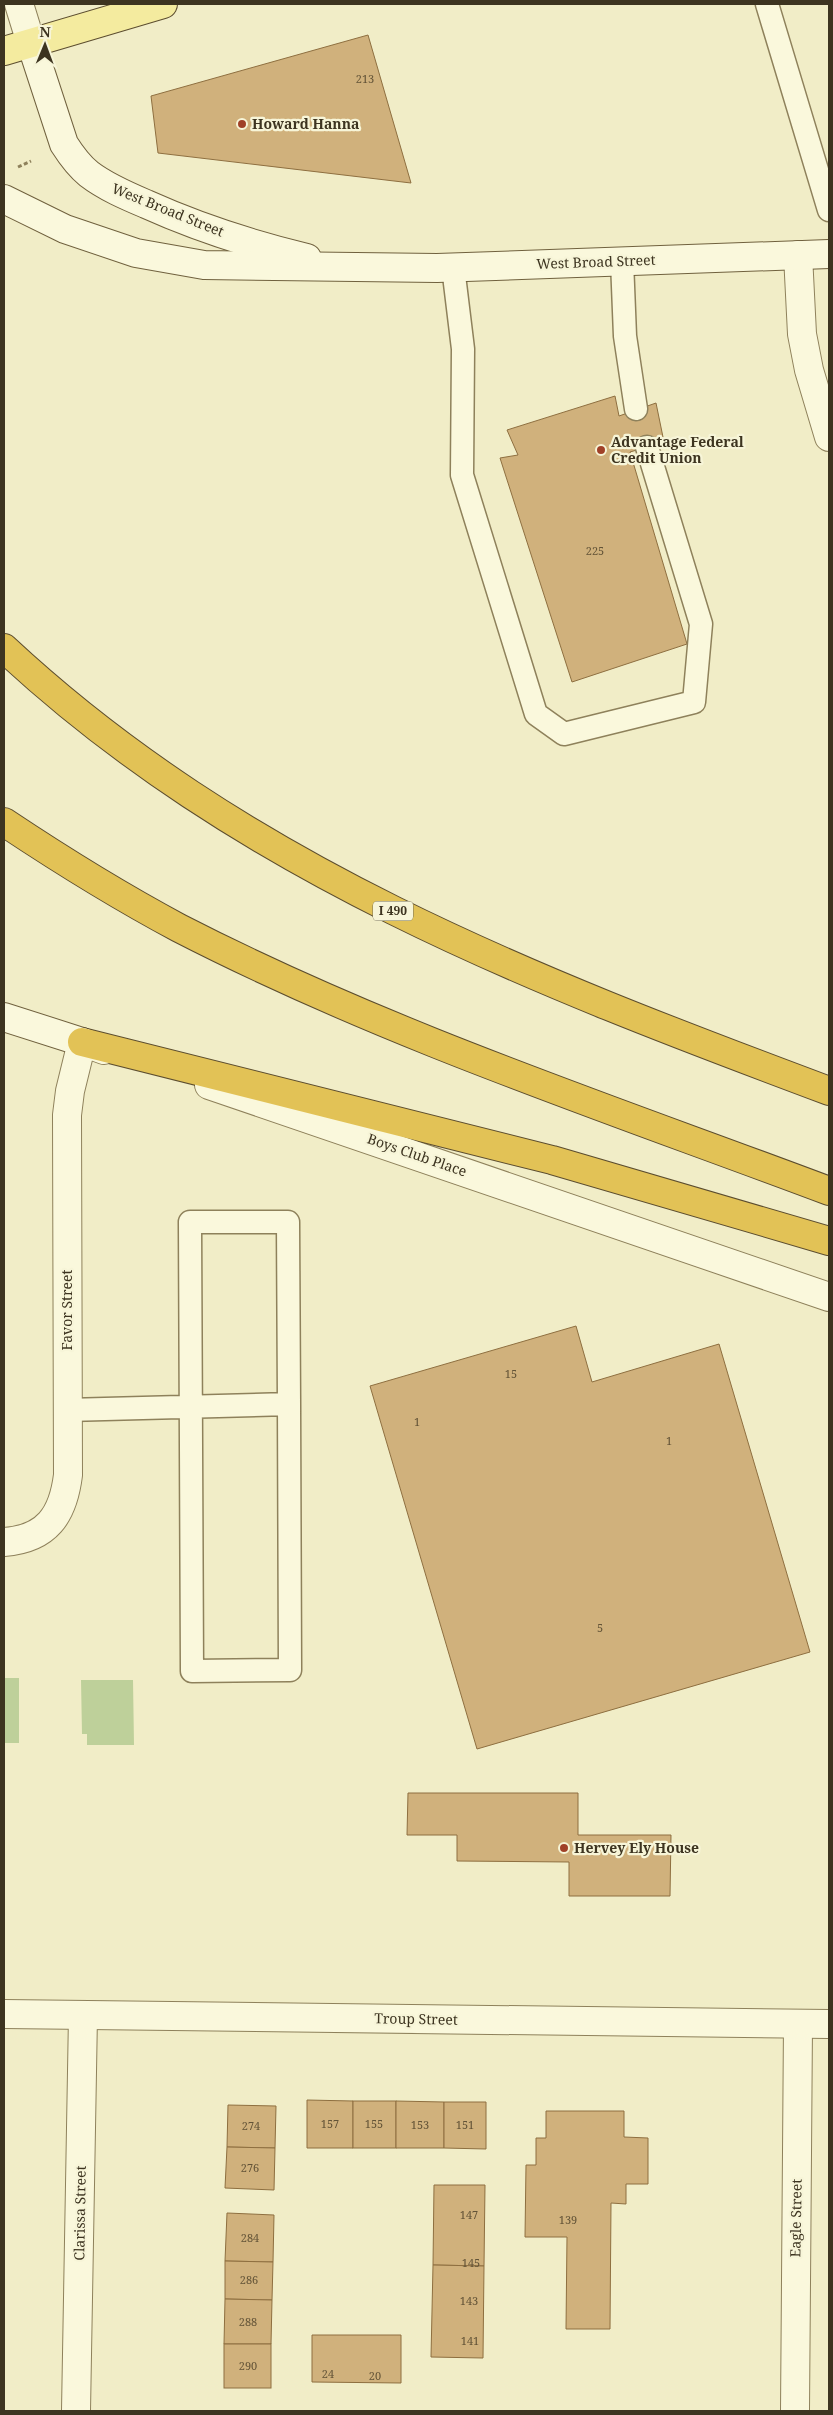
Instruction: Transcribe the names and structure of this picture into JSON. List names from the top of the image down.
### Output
{
  "streets": {
    "highway": ["I 490"],
    "street": [
      "West Broad Street",
      "Boys Club Place",
      "Favor Street",
      "Troup Street",
      "Clarissa Street",
      "Eagle Street"
    ]
  },
  "crossings": [
    ["Boys Club Place", "Favor Street"],
    ["Troup Street", "Clarissa Street"],
    ["Troup Street", "Eagle Street"]
  ],
  "places": ["Howard Hanna", "Advantage Federal Credit Union", "Hervey Ely House"],
  "house_numbers": [
    "213",
    "225",
    "15",
    "1",
    "1",
    "5",
    "157",
    "155",
    "153",
    "151",
    "274",
    "276",
    "147",
    "139",
    "284",
    "145",
    "286",
    "143",
    "288",
    "141",
    "290",
    "24",
    "20"
  ],
  "north": "top"
}
